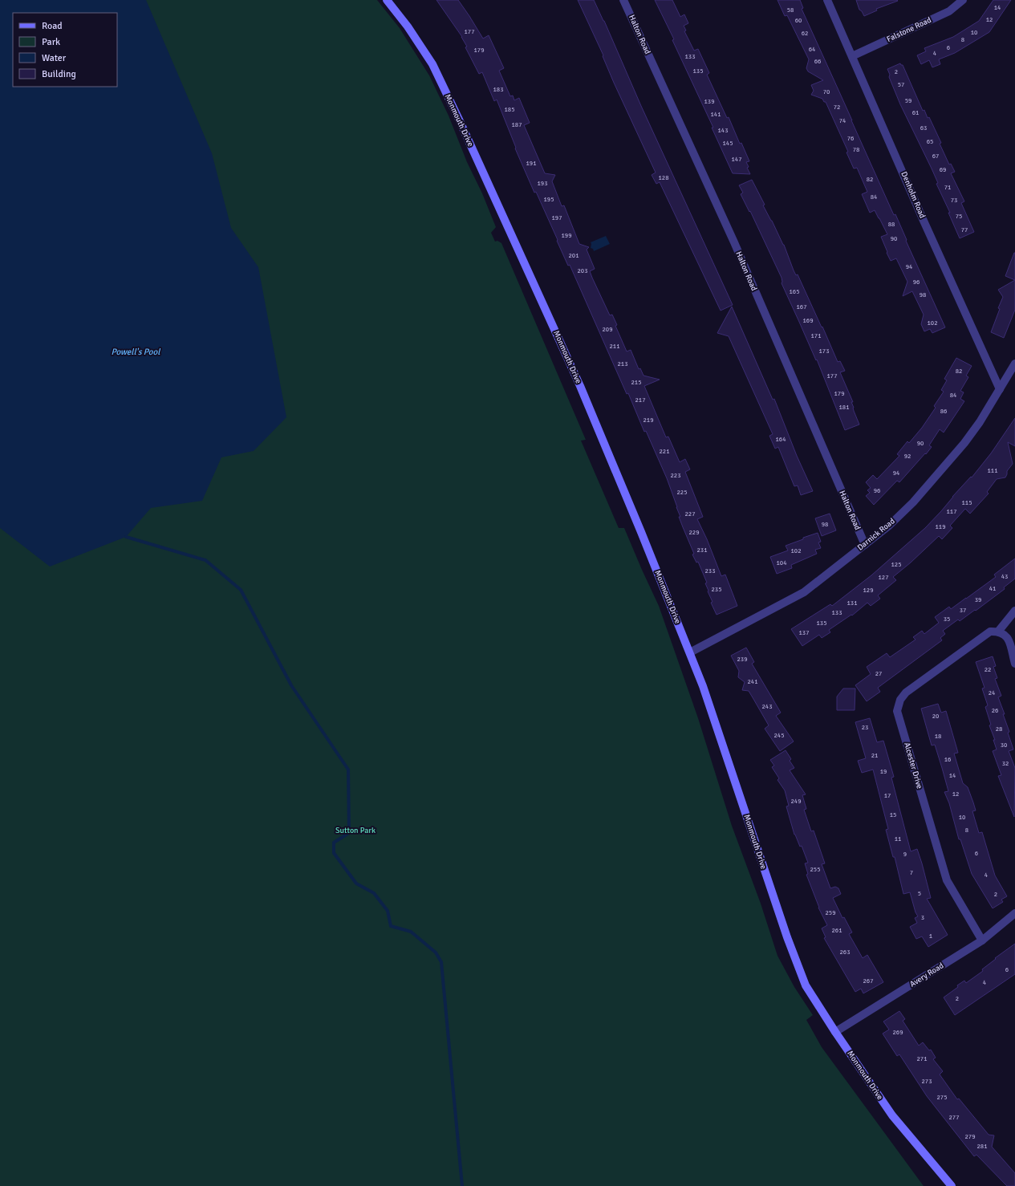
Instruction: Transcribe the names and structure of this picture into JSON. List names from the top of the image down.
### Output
{
  "streets": {
    "street": [
      "Falstone Road",
      "Halton Road",
      "Monmouth Drive",
      "Denholm Road",
      "Darnick Road",
      "Alcester Drive",
      "Avery Road"
    ]
  },
  "crossings": [
    ["Falstone Road", "Denholm Road"],
    ["Halton Road", "Darnick Road"],
    ["Monmouth Drive", "Darnick Road"],
    ["Monmouth Drive", "Avery Road"],
    ["Denholm Road", "Darnick Road"],
    ["Alcester Drive", "Avery Road"]
  ],
  "water": ["Powell's Pool"],
  "parks": ["Sutton Park"],
  "house_numbers": [
    "14",
    "58",
    "12",
    "60",
    "177",
    "10",
    "62",
    "8",
    "6",
    "64",
    "179",
    "4",
    "133",
    "66",
    "135",
    "2",
    "57",
    "183",
    "70",
    "59",
    "139",
    "72",
    "185",
    "61",
    "141",
    "74",
    "187",
    "63",
    "143",
    "76",
    "65",
    "145",
    "78",
    "67",
    "147",
    "191",
    "69",
    "128",
    "82",
    "193",
    "71",
    "84",
    "195",
    "73",
    "75",
    "197",
    "88",
    "77",
    "199",
    "90",
    "201",
    "94",
    "203",
    "96",
    "165",
    "98",
    "167",
    "169",
    "102",
    "209",
    "171",
    "211",
    "173",
    "213",
    "82",
    "177",
    "215",
    "179",
    "84",
    "217",
    "181",
    "86",
    "219",
    "164",
    "90",
    "221",
    "92",
    "111",
    "94",
    "223",
    "96",
    "225",
    "115",
    "117",
    "227",
    "98",
    "119",
    "229",
    "231",
    "102",
    "104",
    "125",
    "233",
    "43",
    "127",
    "41",
    "235",
    "129",
    "39",
    "131",
    "37",
    "133",
    "35",
    "135",
    "137",
    "239",
    "22",
    "27",
    "241",
    "24",
    "243",
    "26",
    "20",
    "23",
    "28",
    "245",
    "18",
    "30",
    "21",
    "16",
    "32",
    "19",
    "14",
    "12",
    "17",
    "249",
    "15",
    "10",
    "8",
    "11",
    "6",
    "9",
    "255",
    "7",
    "4",
    "5",
    "2",
    "259",
    "3",
    "261",
    "1",
    "263",
    "6",
    "267",
    "4",
    "2",
    "269",
    "271",
    "273",
    "275",
    "277",
    "279",
    "281"
  ],
  "legend": [
    "Road",
    "Park",
    "Water",
    "Building"
  ]
}
